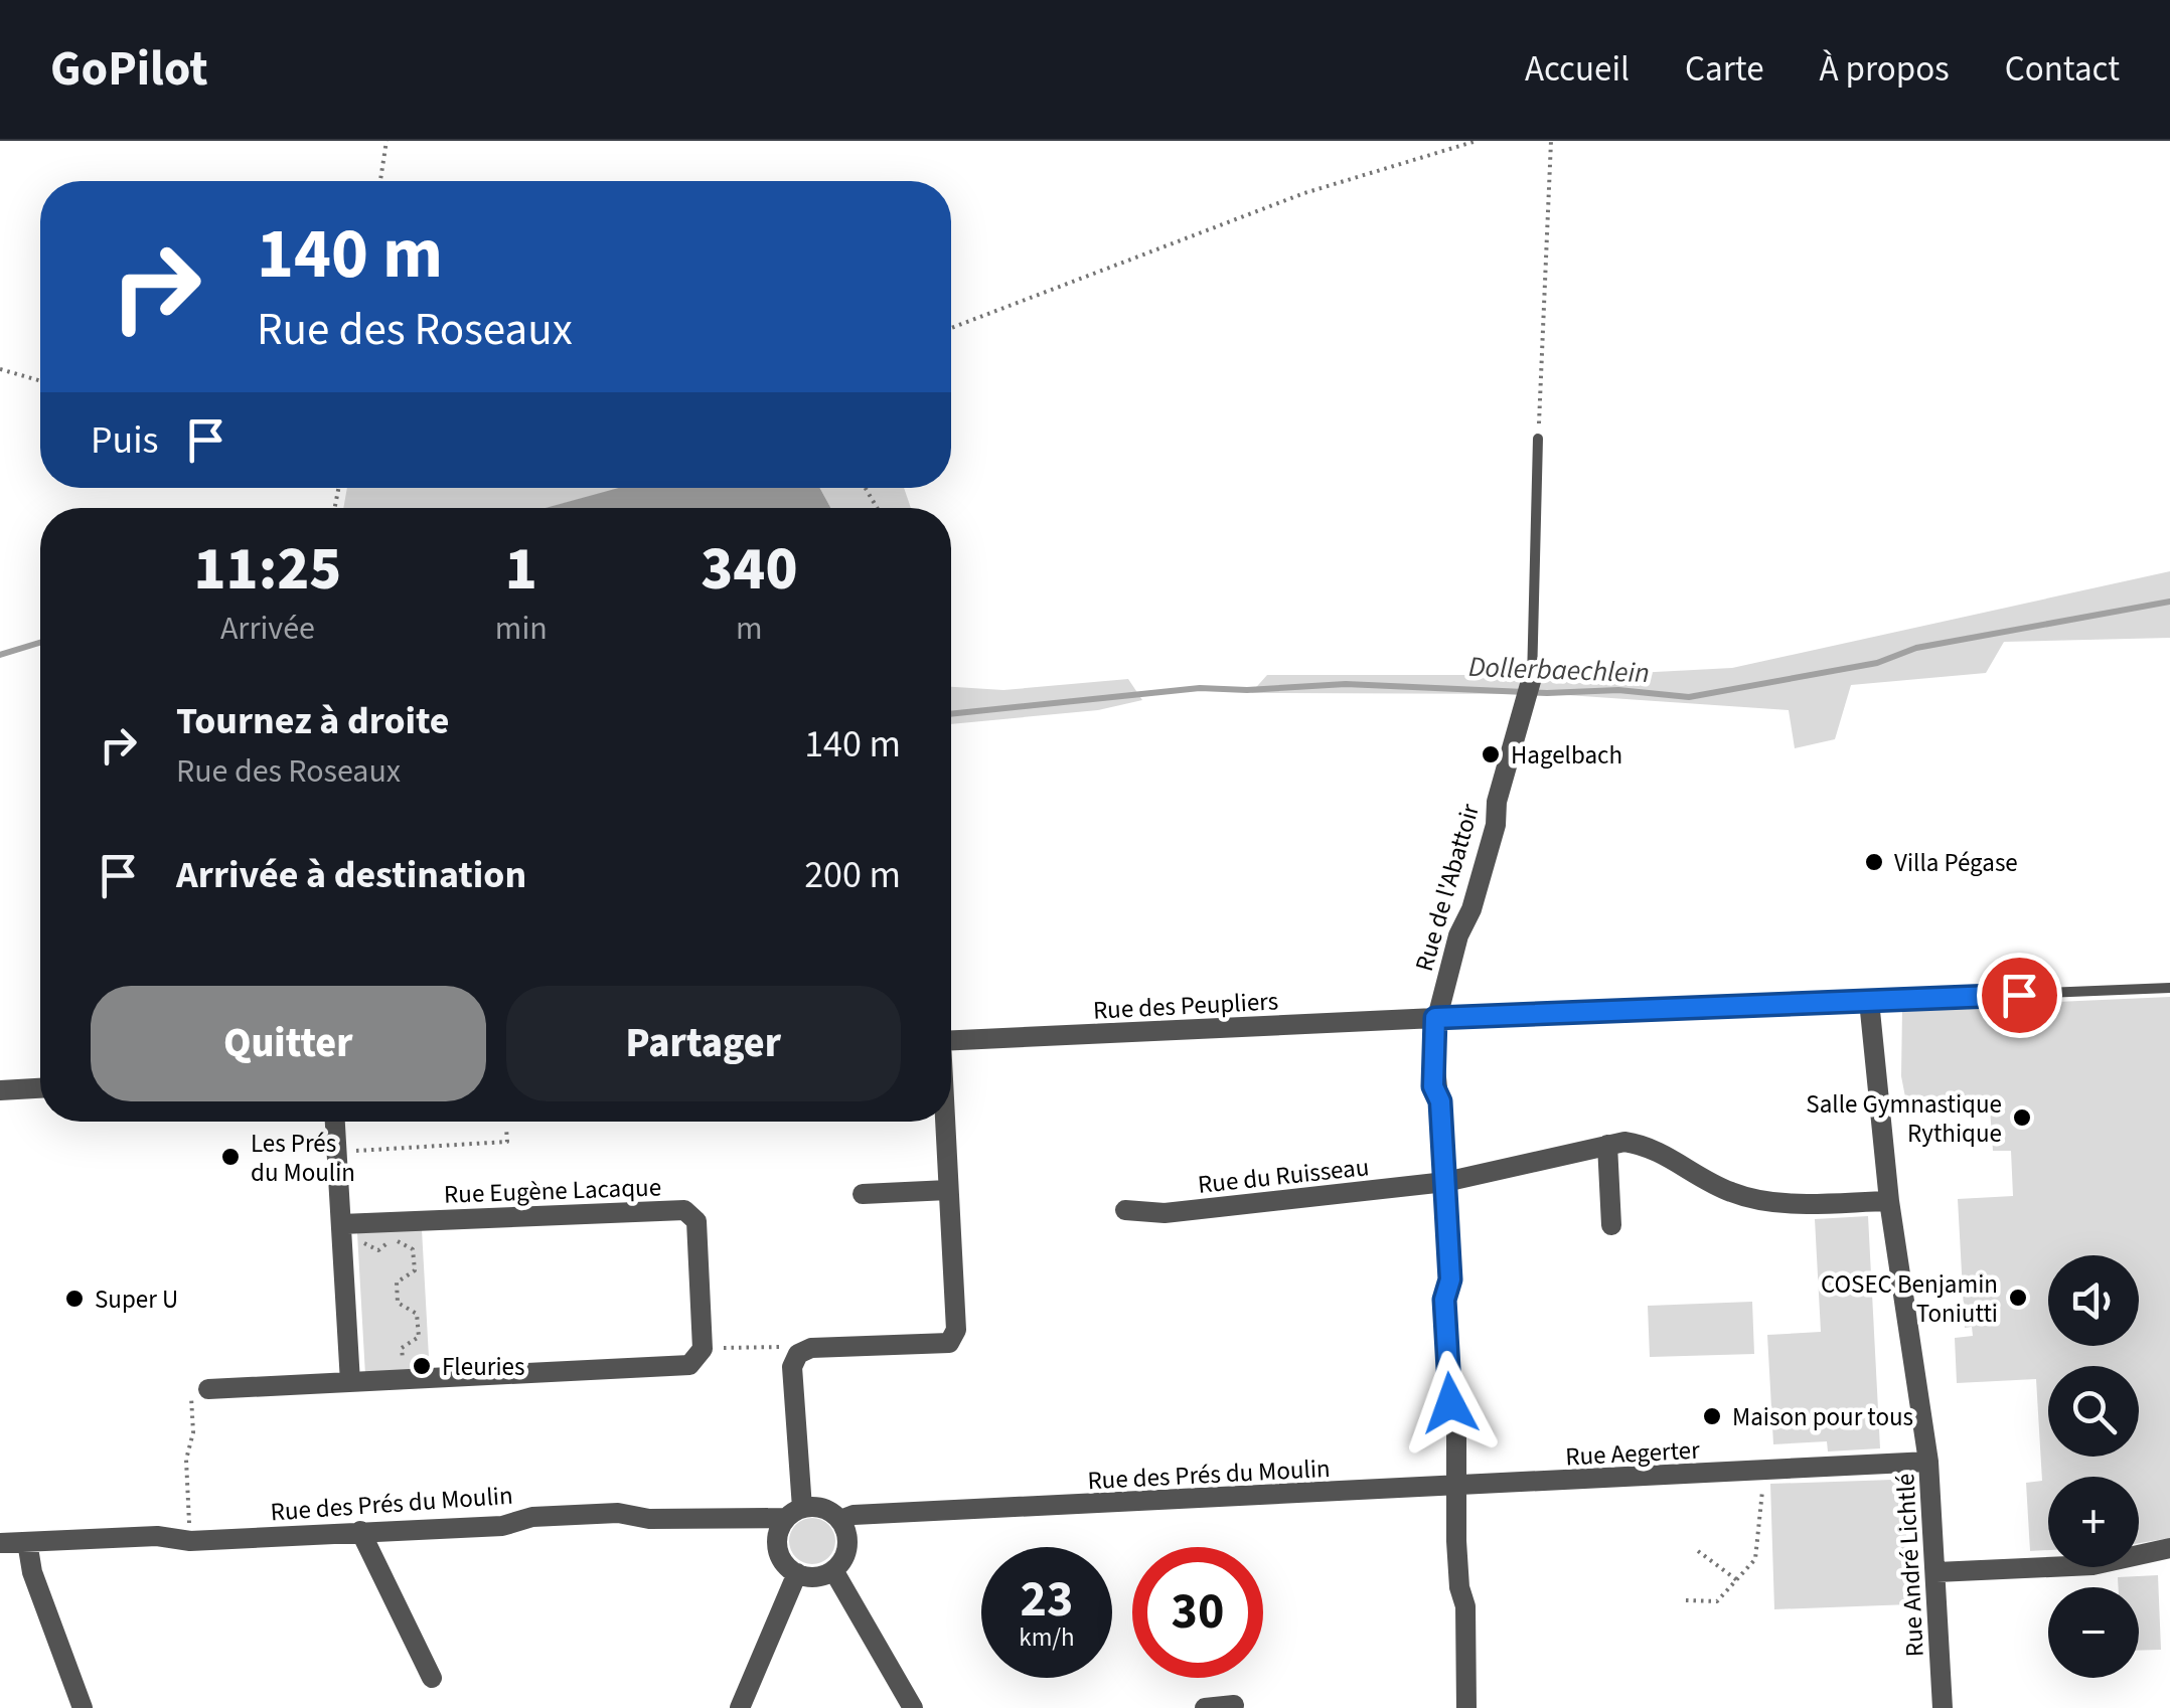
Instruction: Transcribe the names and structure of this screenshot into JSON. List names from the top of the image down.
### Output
{
  "streets": {
    "street": [
      "Rue de l'Abattoir",
      "Rue des Peupliers",
      "Rue du Ruisseau",
      "Rue Eugène Lacaque",
      "Rue Aegerter",
      "Rue des Prés du Moulin",
      "Rue André Lichtlé"
    ]
  },
  "crossings": [
    ["Rue de l'Abattoir", "Rue des Peupliers"],
    ["Rue de l'Abattoir", "Rue du Ruisseau"],
    ["Rue de l'Abattoir", "Rue Aegerter"],
    ["Rue de l'Abattoir", "Rue des Prés du Moulin"],
    ["Rue du Ruisseau", "Rue André Lichtlé"],
    ["Rue Aegerter", "Rue des Prés du Moulin"],
    ["Rue Aegerter", "Rue André Lichtlé"]
  ],
  "water": ["Dollerbaechlein"],
  "places": [
    "Hagelbach",
    "Villa Pégase",
    "Salle Gymnastique Rythique",
    "Les Prés du Moulin",
    "COSEC Benjamin Toniutti",
    "Super U",
    "Fleuries",
    "Maison pour tous"
  ],
  "page": {
    "header": "GoPilot",
    "nav": [
      "Accueil",
      "Carte",
      "À propos",
      "Contact"
    ],
    "turn": ["140 m", "Rue des Roseaux"],
    "then": "Puis",
    "eta": [
      "11:25",
      "Arrivée",
      "1",
      "min",
      "340",
      "m"
    ],
    "list": [
      {
        "name": "Tournez à droite",
        "note": "Rue des Roseaux",
        "value": "140 m"
      },
      {
        "name": "Arrivée à destination",
        "value": "200 m"
      }
    ],
    "buttons": ["Quitter", "Partager"],
    "map_buttons": ["+", "−"],
    "speed": "23 km/h",
    "limit": "30"
  }
}
